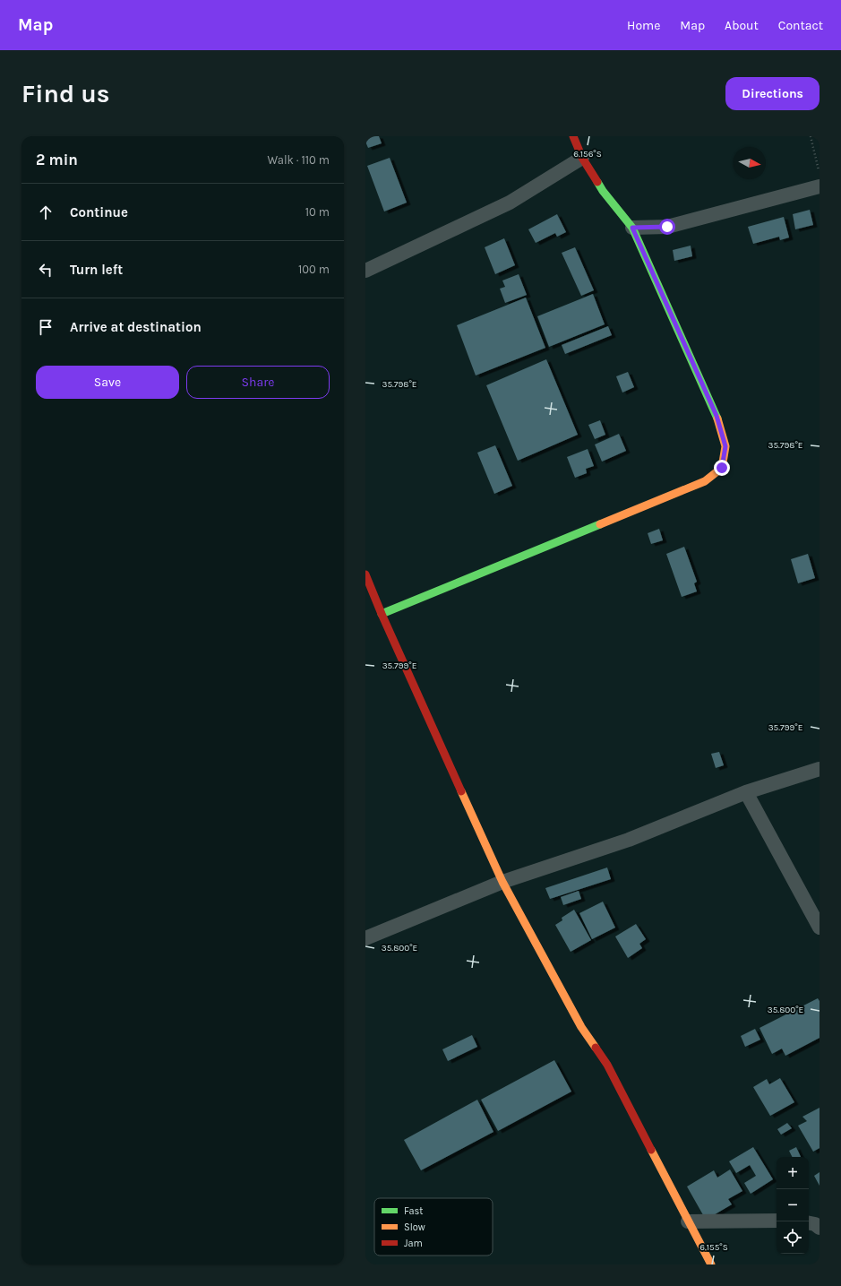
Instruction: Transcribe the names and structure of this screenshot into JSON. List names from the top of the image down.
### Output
{
  "legend": ["Fast", "Slow", "Jam"],
  "north": "right",
  "page": {
    "header": "Map",
    "nav": [
      "Home",
      "Map",
      "About",
      "Contact"
    ],
    "buttons": [
      "Directions",
      ["Save", "Share"]
    ],
    "title": "Find us",
    "heading": ["2 min", "Walk · 110 m"],
    "list": [
      ["Continue", "10 m"],
      ["Turn left", "100 m"],
      "Arrive at destination"
    ],
    "map_buttons": ["+", "−"]
  },
  "coordinates": [
    "6.156°S",
    "35.798°E",
    "35.799°E",
    "35.800°E",
    "6.155°S"
  ]
}
